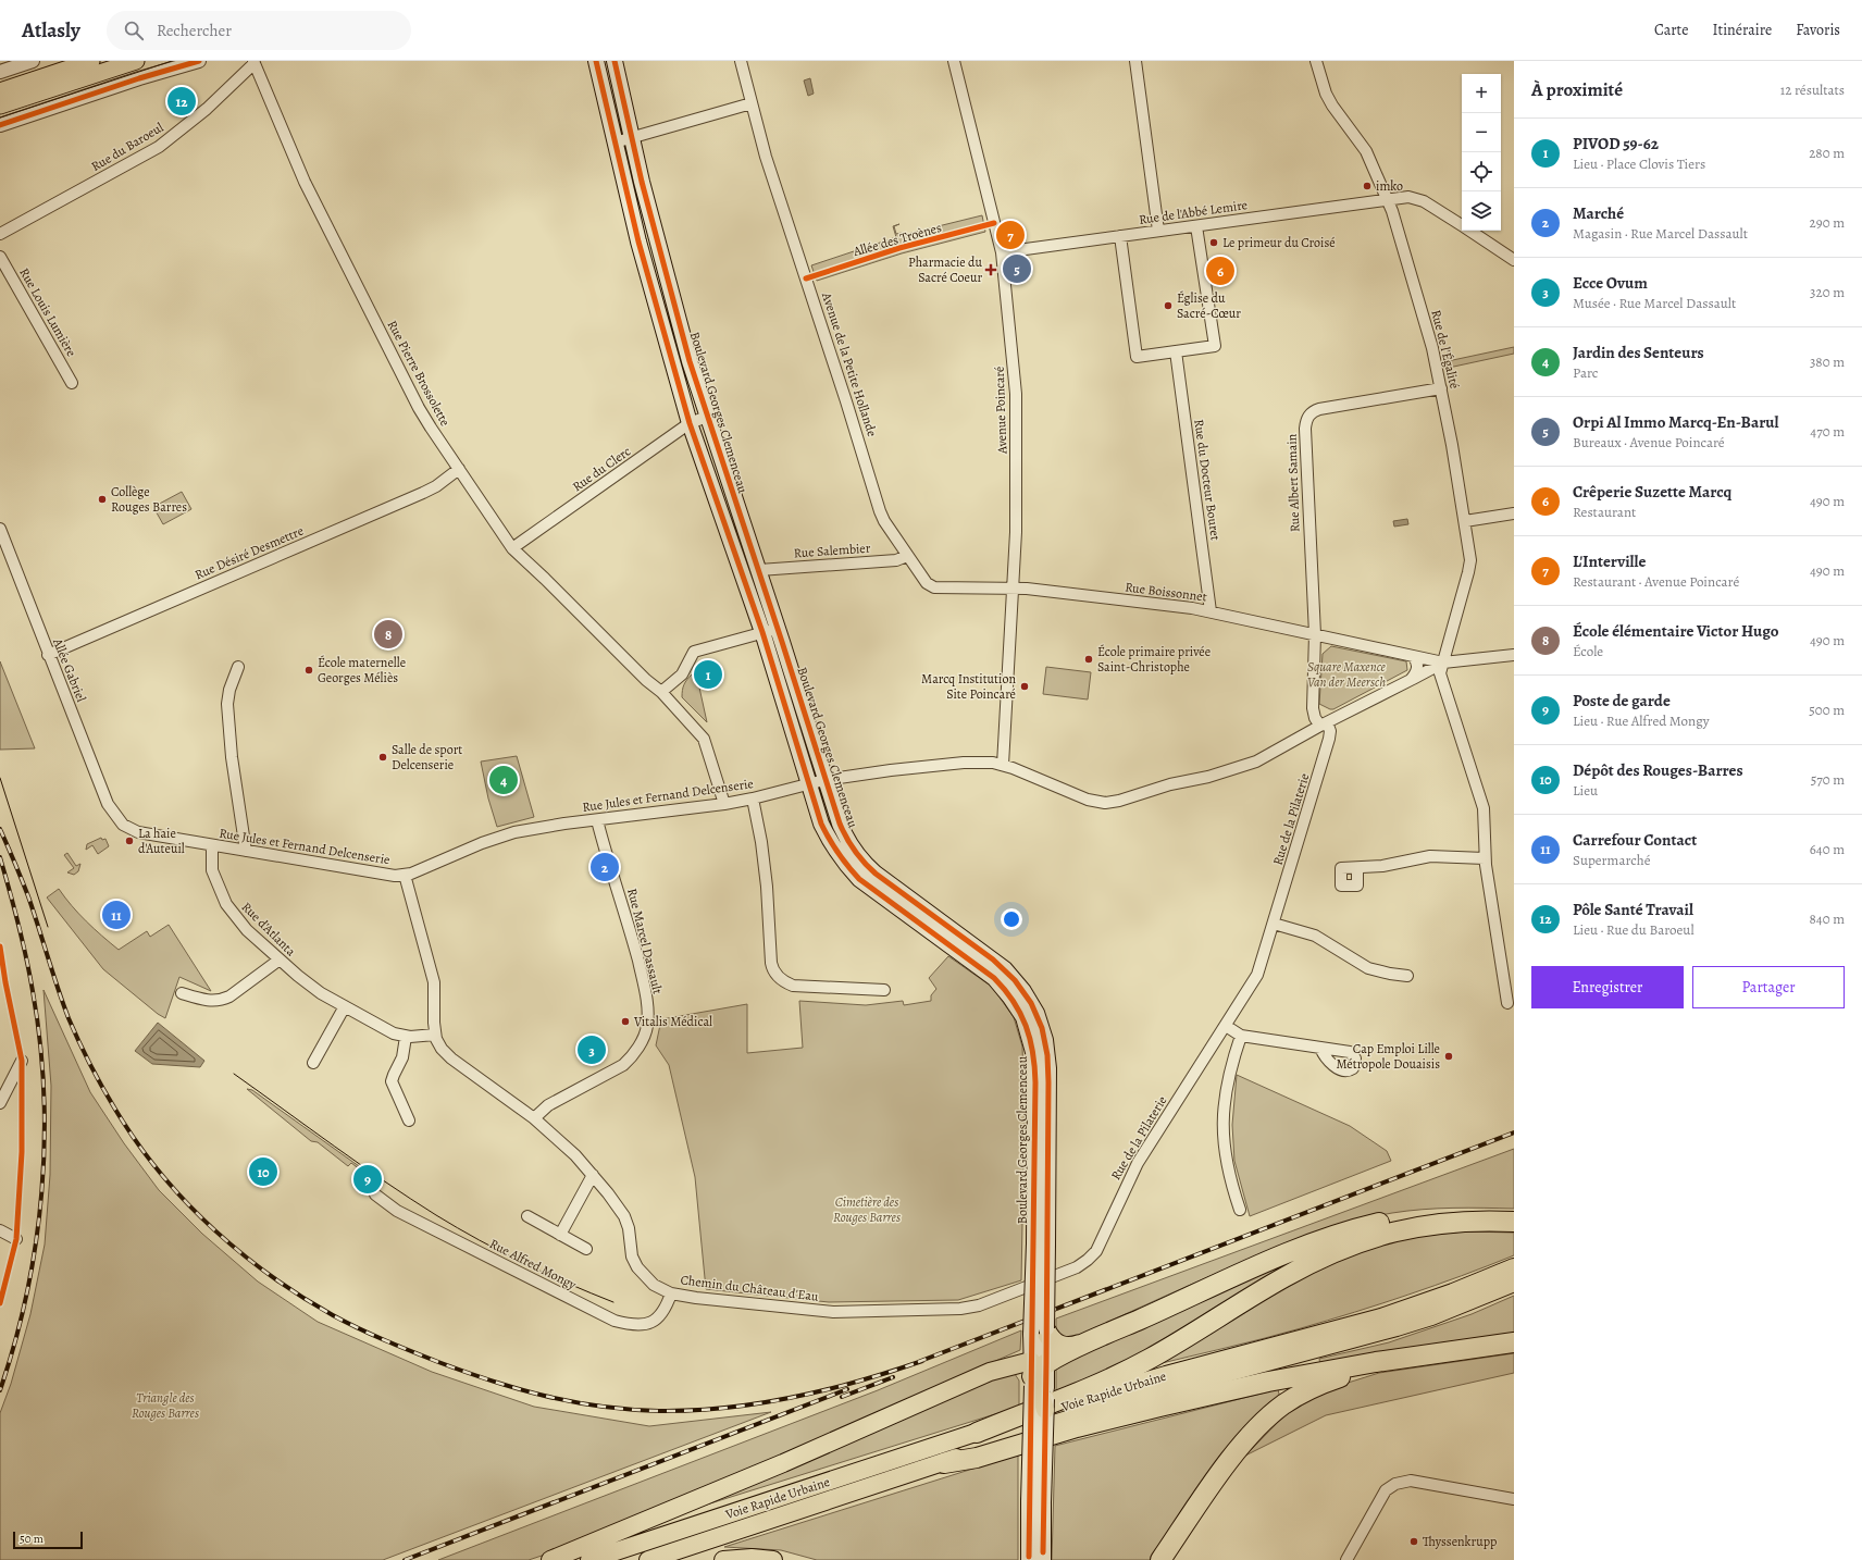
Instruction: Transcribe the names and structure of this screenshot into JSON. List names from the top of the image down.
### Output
{
  "streets": {
    "highway": ["Voie Rapide Urbaine"],
    "main road": ["Boulevard Georges Clemenceau"],
    "street": [
      "Rue du Baroeul",
      "Rue de l'Abbé Lemire",
      "Rue Louis Lumière",
      "Rue de l'Égalité",
      "Avenue de la Petite Hollande",
      "Rue Pierre Brossolette",
      "Avenue Poincaré",
      "Rue du Clerc",
      "Rue du Docteur Bouret",
      "Rue Albert Samain",
      "Rue Salembier",
      "Rue Désiré Desmettre",
      "Rue Boissonnet",
      "Allée Gabriel",
      "Rue Jules et Fernand Delcenserie",
      "Rue de la Pilaterie",
      "Rue d'Atlanta",
      "Rue Marcel Dassault",
      "Rue Alfred Mongy",
      "Chemin du Château d'Eau"
    ],
    "cycle path": ["Allée des Troènes"]
  },
  "crossings": [
    ["Rue du Baroeul", "Rue Pierre Brossolette"],
    ["Rue de l'Abbé Lemire", "Rue de l'Égalité"],
    ["Rue de l'Abbé Lemire", "Avenue Poincaré"],
    ["Rue de l'Égalité", "Rue Albert Samain"],
    ["Rue de l'Égalité", "Rue Boissonnet"],
    ["Rue de l'Égalité", "Rue Jules et Fernand Delcenserie"],
    ["Avenue de la Petite Hollande", "Avenue Poincaré"],
    ["Avenue de la Petite Hollande", "Rue Salembier"],
    ["Avenue de la Petite Hollande", "Rue Boissonnet"],
    ["Rue Pierre Brossolette", "Rue du Clerc"],
    ["Rue Pierre Brossolette", "Rue Désiré Desmettre"],
    ["Rue Pierre Brossolette", "Rue Jules et Fernand Delcenserie"],
    ["Avenue Poincaré", "Rue Boissonnet"],
    ["Avenue Poincaré", "Rue Jules et Fernand Delcenserie"],
    ["Boulevard Georges Clemenceau", "Rue du Clerc"],
    ["Boulevard Georges Clemenceau", "Rue Salembier"],
    ["Boulevard Georges Clemenceau", "Rue Jules et Fernand Delcenserie"],
    ["Rue du Docteur Bouret", "Rue Boissonnet"],
    ["Rue Albert Samain", "Rue Boissonnet"],
    ["Rue Désiré Desmettre", "Allée Gabriel"],
    ["Rue Boissonnet", "Rue Jules et Fernand Delcenserie"],
    ["Allée Gabriel", "Rue Jules et Fernand Delcenserie"],
    ["Rue Jules et Fernand Delcenserie", "Rue de la Pilaterie"],
    ["Rue Jules et Fernand Delcenserie", "Rue d'Atlanta"],
    ["Rue Jules et Fernand Delcenserie", "Rue Marcel Dassault"],
    ["Rue Jules et Fernand Delcenserie", "Chemin du Château d'Eau"],
    ["Rue de la Pilaterie", "Chemin du Château d'Eau"],
    ["Rue d'Atlanta", "Chemin du Château d'Eau"],
    ["Rue Marcel Dassault", "Chemin du Château d'Eau"],
    ["Rue Alfred Mongy", "Chemin du Château d'Eau"]
  ],
  "parks": ["Square Maxence Van der Meersch", "Cimetière des Rouges Barres", "Triangle des Rouges Barres"],
  "places": {
    "other": [
      "imko",
      "Le primeur du Croisé",
      "Église du Sacré-Cœur",
      "Collège Rouges Barres",
      "École primaire privée Saint-Christophe",
      "École maternelle Georges Méliès",
      "Marcq Institution Site Poincaré",
      "Salle de sport Delcenserie",
      "La haie d'Auteuil",
      "Vitalis Médical",
      "Cap Emploi Lille Métropole Douaisis",
      "Thyssenkrupp"
    ],
    "health": ["Pharmacie du Sacré Coeur"]
  },
  "scale_bar": "50 m",
  "page": {
    "header": "Atlasly",
    "search": "Rechercher",
    "nav": ["Carte", "Itinéraire", "Favoris"],
    "heading": ["À proximité", "12 résultats"],
    "map_buttons": ["+", "−"],
    "pins": [
      "12",
      "7",
      "5",
      "6",
      "8",
      "1",
      "4",
      "2",
      "11",
      "3",
      "10",
      "9"
    ],
    "list": [
      {
        "mark": "1",
        "name": "PIVOD 59-62",
        "note": "Lieu · Place Clovis Tiers",
        "value": "280 m"
      },
      {
        "mark": "2",
        "name": "Marché",
        "note": "Magasin · Rue Marcel Dassault",
        "value": "290 m"
      },
      {
        "mark": "3",
        "name": "Ecce Ovum",
        "note": "Musée · Rue Marcel Dassault",
        "value": "320 m"
      },
      {
        "mark": "4",
        "name": "Jardin des Senteurs",
        "note": "Parc",
        "value": "380 m"
      },
      {
        "mark": "5",
        "name": "Orpi Al Immo Marcq-En-Barul",
        "note": "Bureaux · Avenue Poincaré",
        "value": "470 m"
      },
      {
        "mark": "6",
        "name": "Crêperie Suzette Marcq",
        "note": "Restaurant",
        "value": "490 m"
      },
      {
        "mark": "7",
        "name": "L'Interville",
        "note": "Restaurant · Avenue Poincaré",
        "value": "490 m"
      },
      {
        "mark": "8",
        "name": "École élémentaire Victor Hugo",
        "note": "École",
        "value": "490 m"
      },
      {
        "mark": "9",
        "name": "Poste de garde",
        "note": "Lieu · Rue Alfred Mongy",
        "value": "500 m"
      },
      {
        "mark": "10",
        "name": "Dépôt des Rouges-Barres",
        "note": "Lieu",
        "value": "570 m"
      },
      {
        "mark": "11",
        "name": "Carrefour Contact",
        "note": "Supermarché",
        "value": "640 m"
      },
      {
        "mark": "12",
        "name": "Pôle Santé Travail",
        "note": "Lieu · Rue du Baroeul",
        "value": "840 m"
      }
    ],
    "buttons": ["Enregistrer", "Partager"],
    "scale": "50 m"
  }
}
